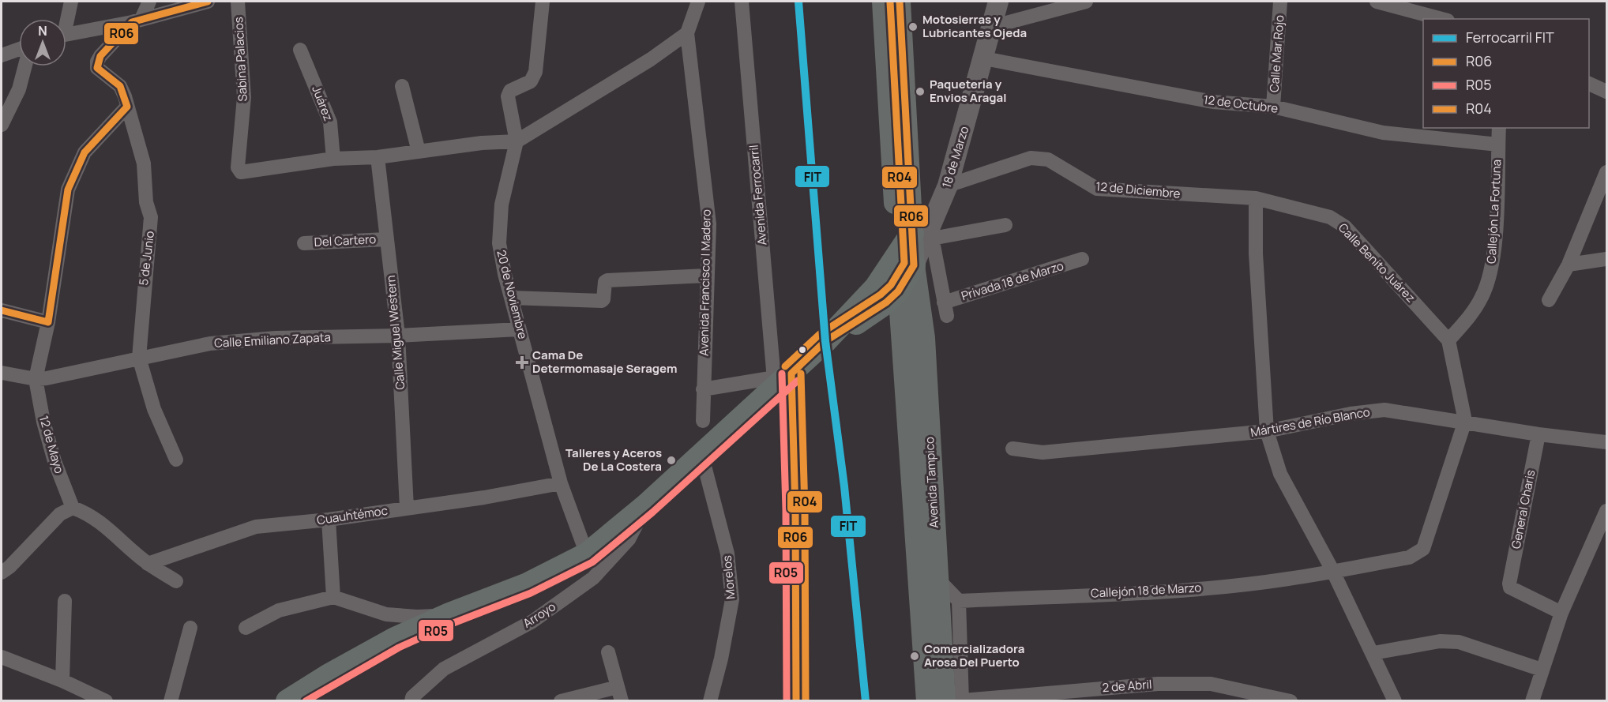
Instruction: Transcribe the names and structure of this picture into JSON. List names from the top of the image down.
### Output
{
  "streets": {
    "main road": ["18 de Marzo", "Avenida Tampico"],
    "street": [
      "Calle Mar Rojo",
      "Sabina Palacios",
      "Juárez",
      "12 de Octubre",
      "12 de Diciembre",
      "Avenida Ferrocarril",
      "Callejón La Fortuna",
      "Del Cartero",
      "5 de Junio",
      "Calle Benito Juárez",
      "Privada 18 de Marzo",
      "Avenida Francisco I Madero",
      "20 de Noviembre",
      "Calle Miguel Western",
      "Calle Emiliano Zapata",
      "Mártires de Río Blanco",
      "12 de Mayo",
      "General Charis",
      "Cuauhtémoc",
      "Morelos",
      "Callejón 18 de Marzo",
      "Arroyo",
      "2 de Abril"
    ]
  },
  "crossings": [
    ["Calle Mar Rojo", "12 de Octubre"],
    ["Sabina Palacios", "Juárez"],
    ["12 de Octubre", "18 de Marzo"],
    ["12 de Octubre", "Callejón La Fortuna"],
    ["18 de Marzo", "12 de Diciembre"],
    ["18 de Marzo", "Privada 18 de Marzo"],
    ["12 de Diciembre", "Calle Benito Juárez"],
    ["Callejón La Fortuna", "Calle Benito Juárez"],
    ["Del Cartero", "Calle Miguel Western"],
    ["5 de Junio", "Calle Emiliano Zapata"],
    ["20 de Noviembre", "Calle Emiliano Zapata"],
    ["20 de Noviembre", "Cuauhtémoc"],
    ["Calle Miguel Western", "Calle Emiliano Zapata"],
    ["Calle Miguel Western", "Cuauhtémoc"],
    ["Calle Emiliano Zapata", "12 de Mayo"],
    ["Mártires de Río Blanco", "General Charis"]
  ],
  "places": {
    "other": [
      "Motosierras y Lubricantes Ojeda",
      "Paqueteria y Envios Aragal",
      "Talleres y Aceros De La Costera",
      "Comercializadora Arosa Del Puerto"
    ],
    "health": ["Cama De Determomasaje Seragem"]
  },
  "lines": [
    "rail line FIT",
    "transit line R06",
    "transit line R04",
    "transit line R05"
  ],
  "legend": [
    "Ferrocarril FIT",
    "R06",
    "R05",
    "R04"
  ],
  "north": "top"
}
